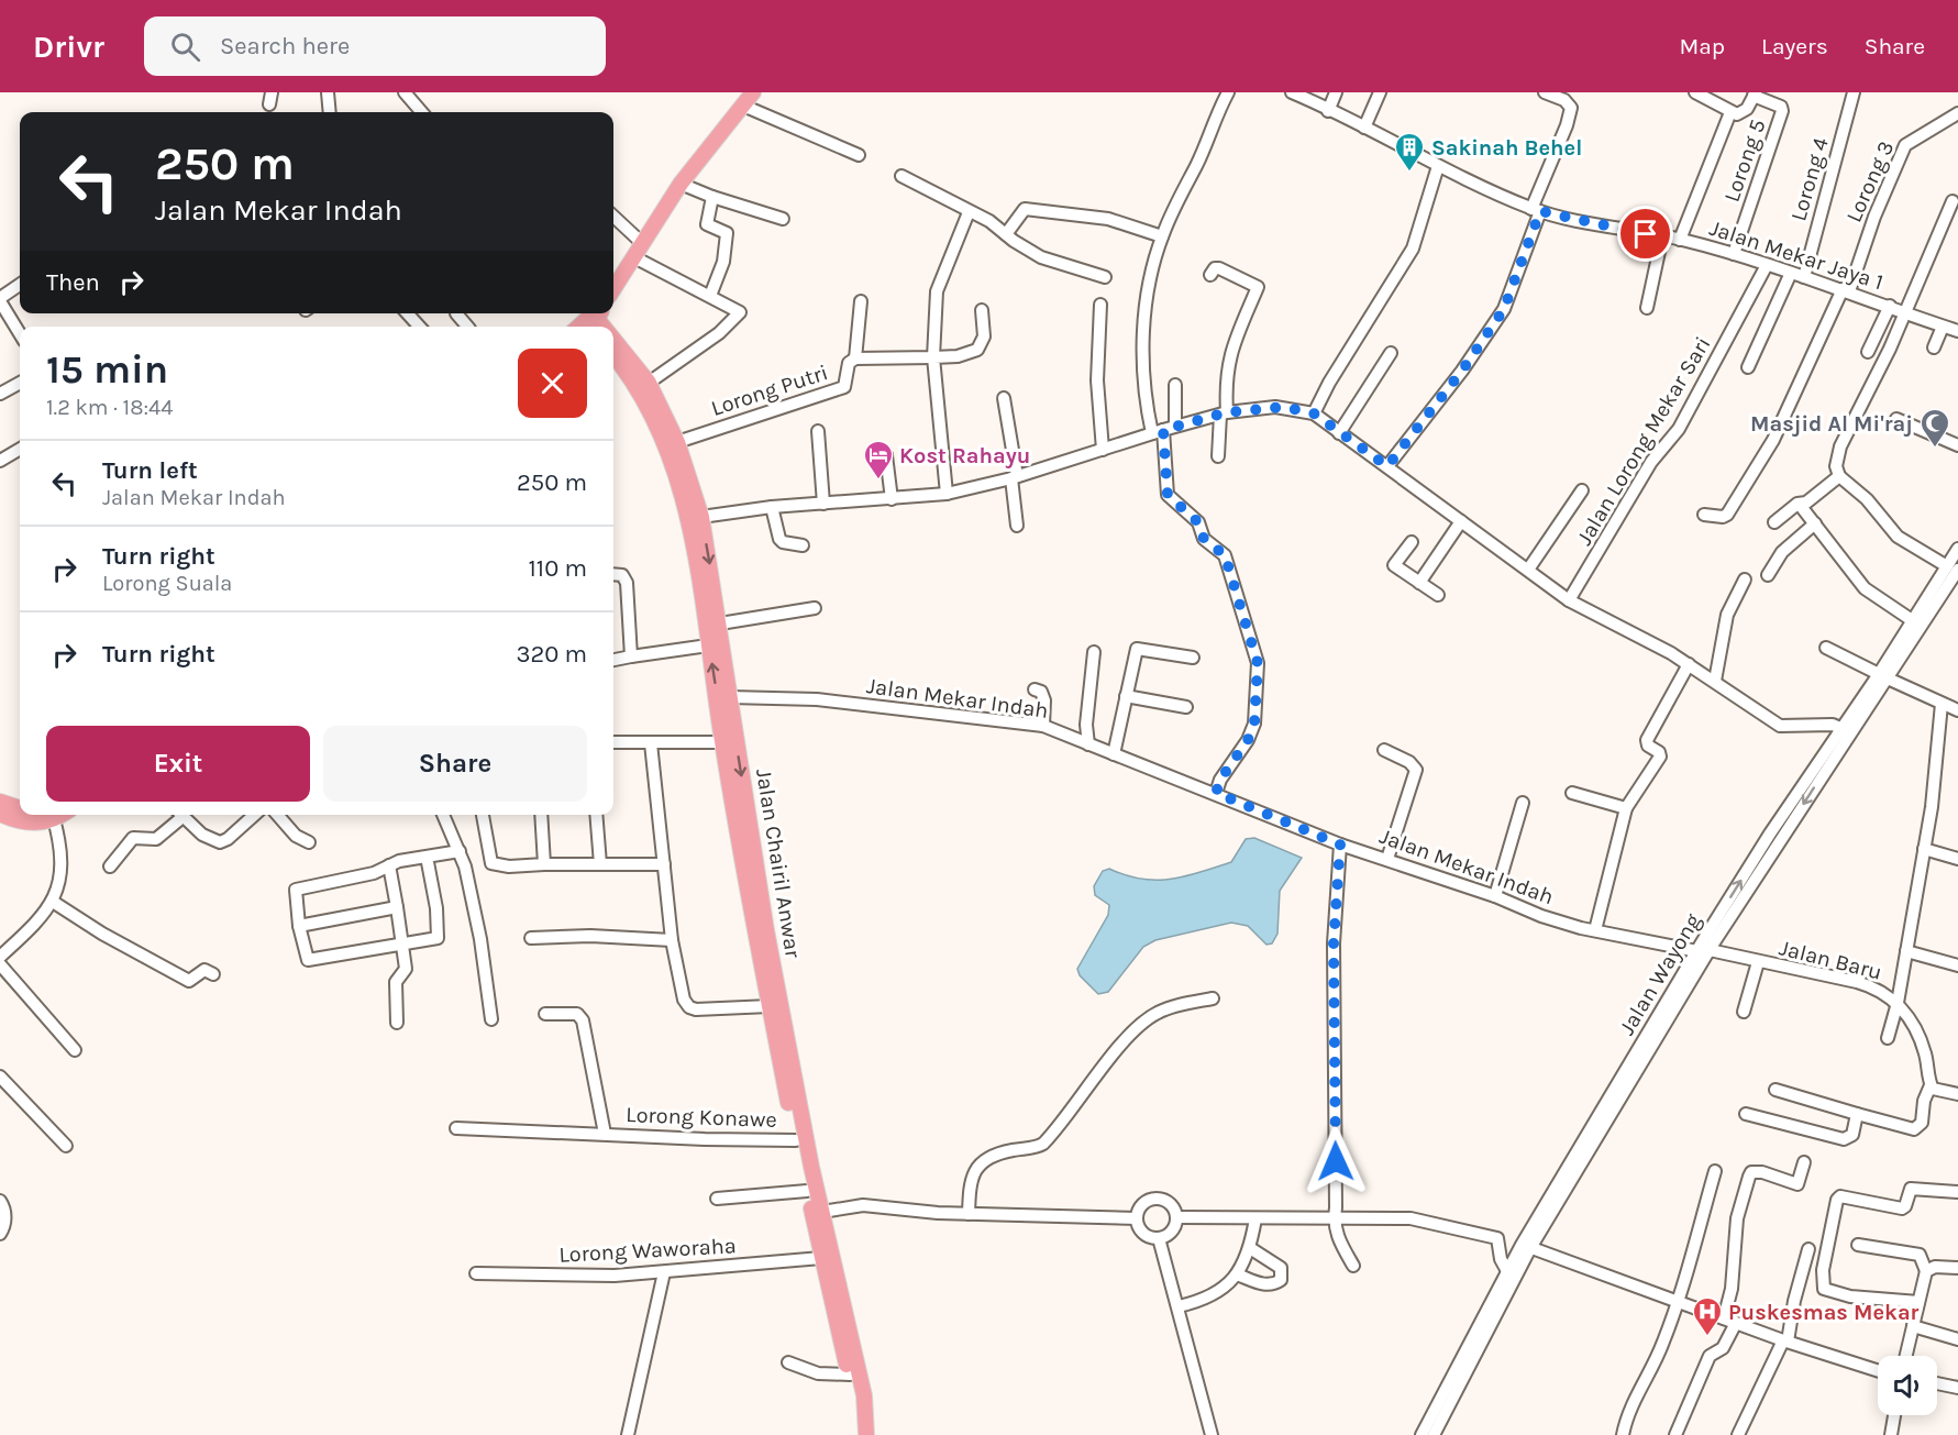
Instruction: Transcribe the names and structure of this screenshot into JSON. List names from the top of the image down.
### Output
{
  "streets": {
    "main road": ["Jalan Chairil Anwar"],
    "street": [
      "Lorong 5",
      "Lorong 4",
      "Lorong 3",
      "Jalan Mekar Jaya 1",
      "Lorong Putri",
      "Jalan Lorong Mekar Sari",
      "Jalan Mekar Indah",
      "Jalan Baru",
      "Jalan Wayong",
      "Lorong Konawe",
      "Lorong Waworaha"
    ]
  },
  "crossings": [
    ["Lorong 5", "Jalan Mekar Jaya 1"],
    ["Lorong 4", "Jalan Mekar Jaya 1"],
    ["Lorong 3", "Jalan Mekar Jaya 1"],
    ["Jalan Mekar Jaya 1", "Jalan Lorong Mekar Sari"],
    ["Lorong Putri", "Jalan Chairil Anwar"],
    ["Jalan Mekar Indah", "Jalan Chairil Anwar"],
    ["Jalan Mekar Indah", "Jalan Baru"],
    ["Jalan Mekar Indah", "Jalan Wayong"],
    ["Jalan Chairil Anwar", "Lorong Konawe"],
    ["Jalan Chairil Anwar", "Lorong Waworaha"],
    ["Jalan Baru", "Jalan Wayong"]
  ],
  "places": {
    "building": ["Sakinah Behel"],
    "mosque": ["Masjid Al Mi'raj"],
    "hotel": ["Kost Rahayu"],
    "hospital": ["Puskesmas Mekar"]
  },
  "page": {
    "header": "Drivr",
    "search": "Search here",
    "nav": ["Map", "Layers", "Share"],
    "turn": ["250 m", "Jalan Mekar Indah"],
    "then": "Then",
    "heading": ["15 min", "1.2 km · 18:44"],
    "list": [
      {
        "name": "Turn left",
        "note": "Jalan Mekar Indah",
        "value": "250 m"
      },
      {
        "name": "Turn right",
        "note": "Lorong Suala",
        "value": "110 m"
      },
      {
        "name": "Turn right",
        "value": "320 m"
      }
    ],
    "buttons": ["Exit", "Share"]
  }
}
